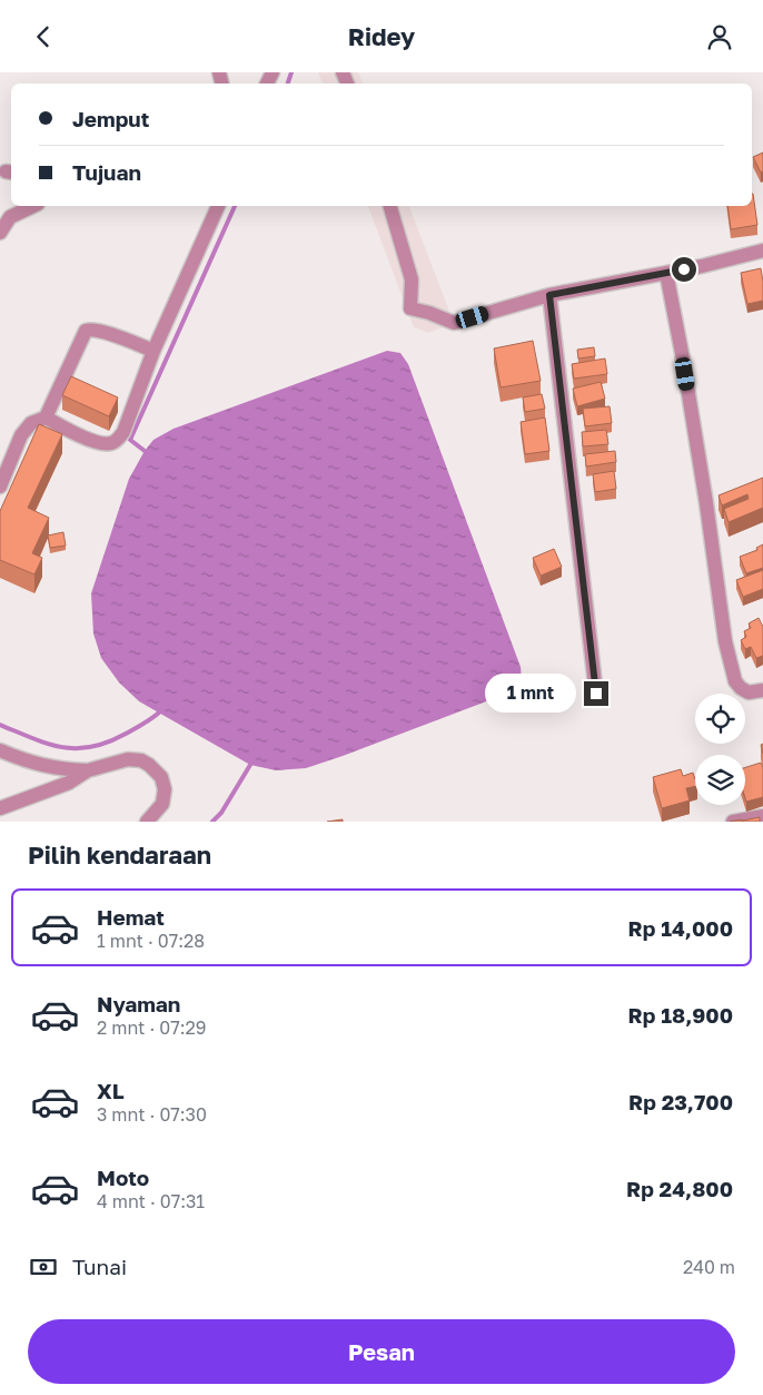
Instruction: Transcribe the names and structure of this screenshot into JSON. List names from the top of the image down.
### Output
{
  "page": {
    "header": "Ridey",
    "banner": ["Jemput", "Tujuan"],
    "bubble": "1 mnt",
    "heading": "Pilih kendaraan",
    "list": [
      {
        "name": "Hemat",
        "note": "1 mnt · 07:28",
        "value": "Rp 14,000"
      },
      {
        "name": "Nyaman",
        "note": "2 mnt · 07:29",
        "value": "Rp 18,900"
      },
      {
        "name": "XL",
        "note": "3 mnt · 07:30",
        "value": "Rp 23,700"
      },
      {
        "name": "Moto",
        "note": "4 mnt · 07:31",
        "value": "Rp 24,800"
      }
    ],
    "pay": ["Tunai", "240 m"],
    "buttons": "Pesan"
  }
}
